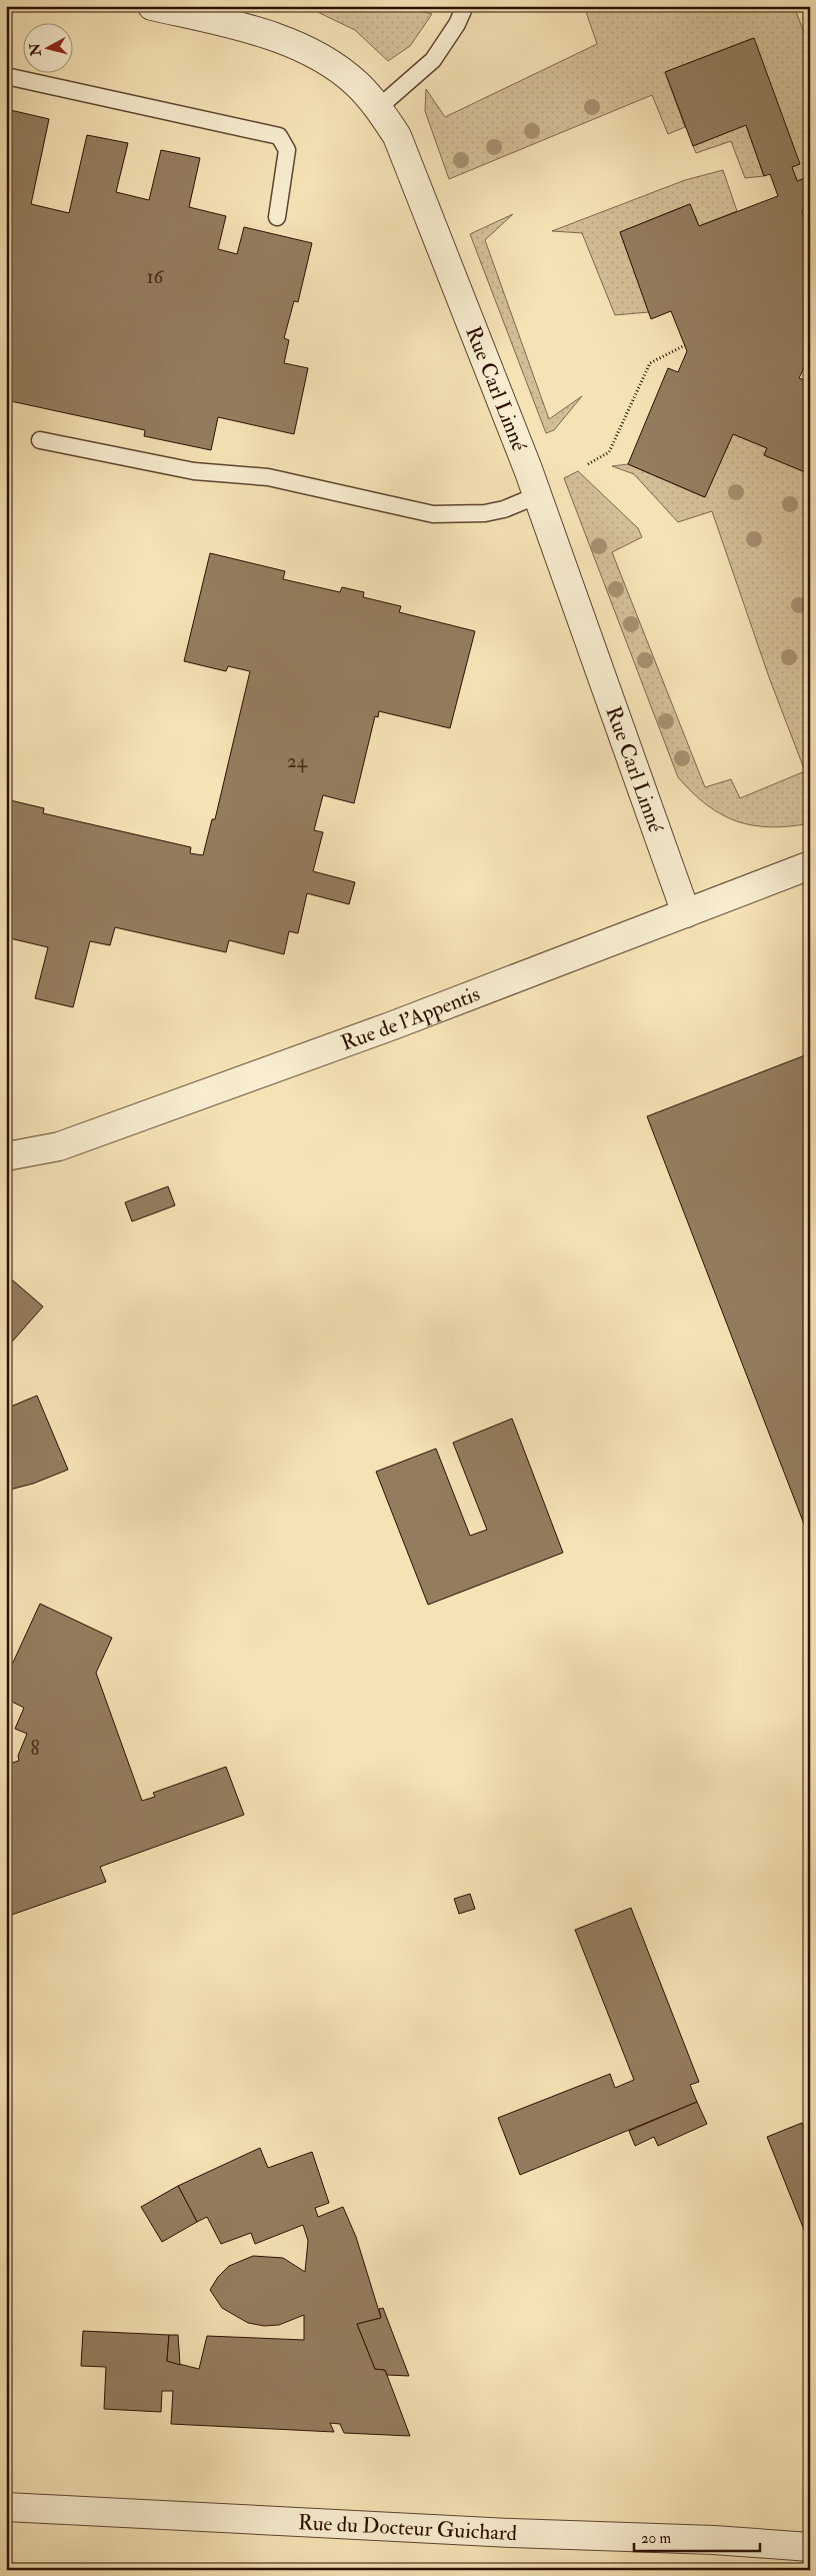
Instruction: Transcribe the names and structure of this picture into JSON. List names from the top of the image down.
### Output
{
  "streets": {
    "street": ["Rue Carl Linné", "Rue de l'Appentis", "Rue du Docteur Guichard"]
  },
  "crossings": [
    ["Rue Carl Linné", "Rue de l'Appentis"]
  ],
  "house_numbers": ["16", "24", "8"],
  "scale_bar": "20 m",
  "north": "left"
}
